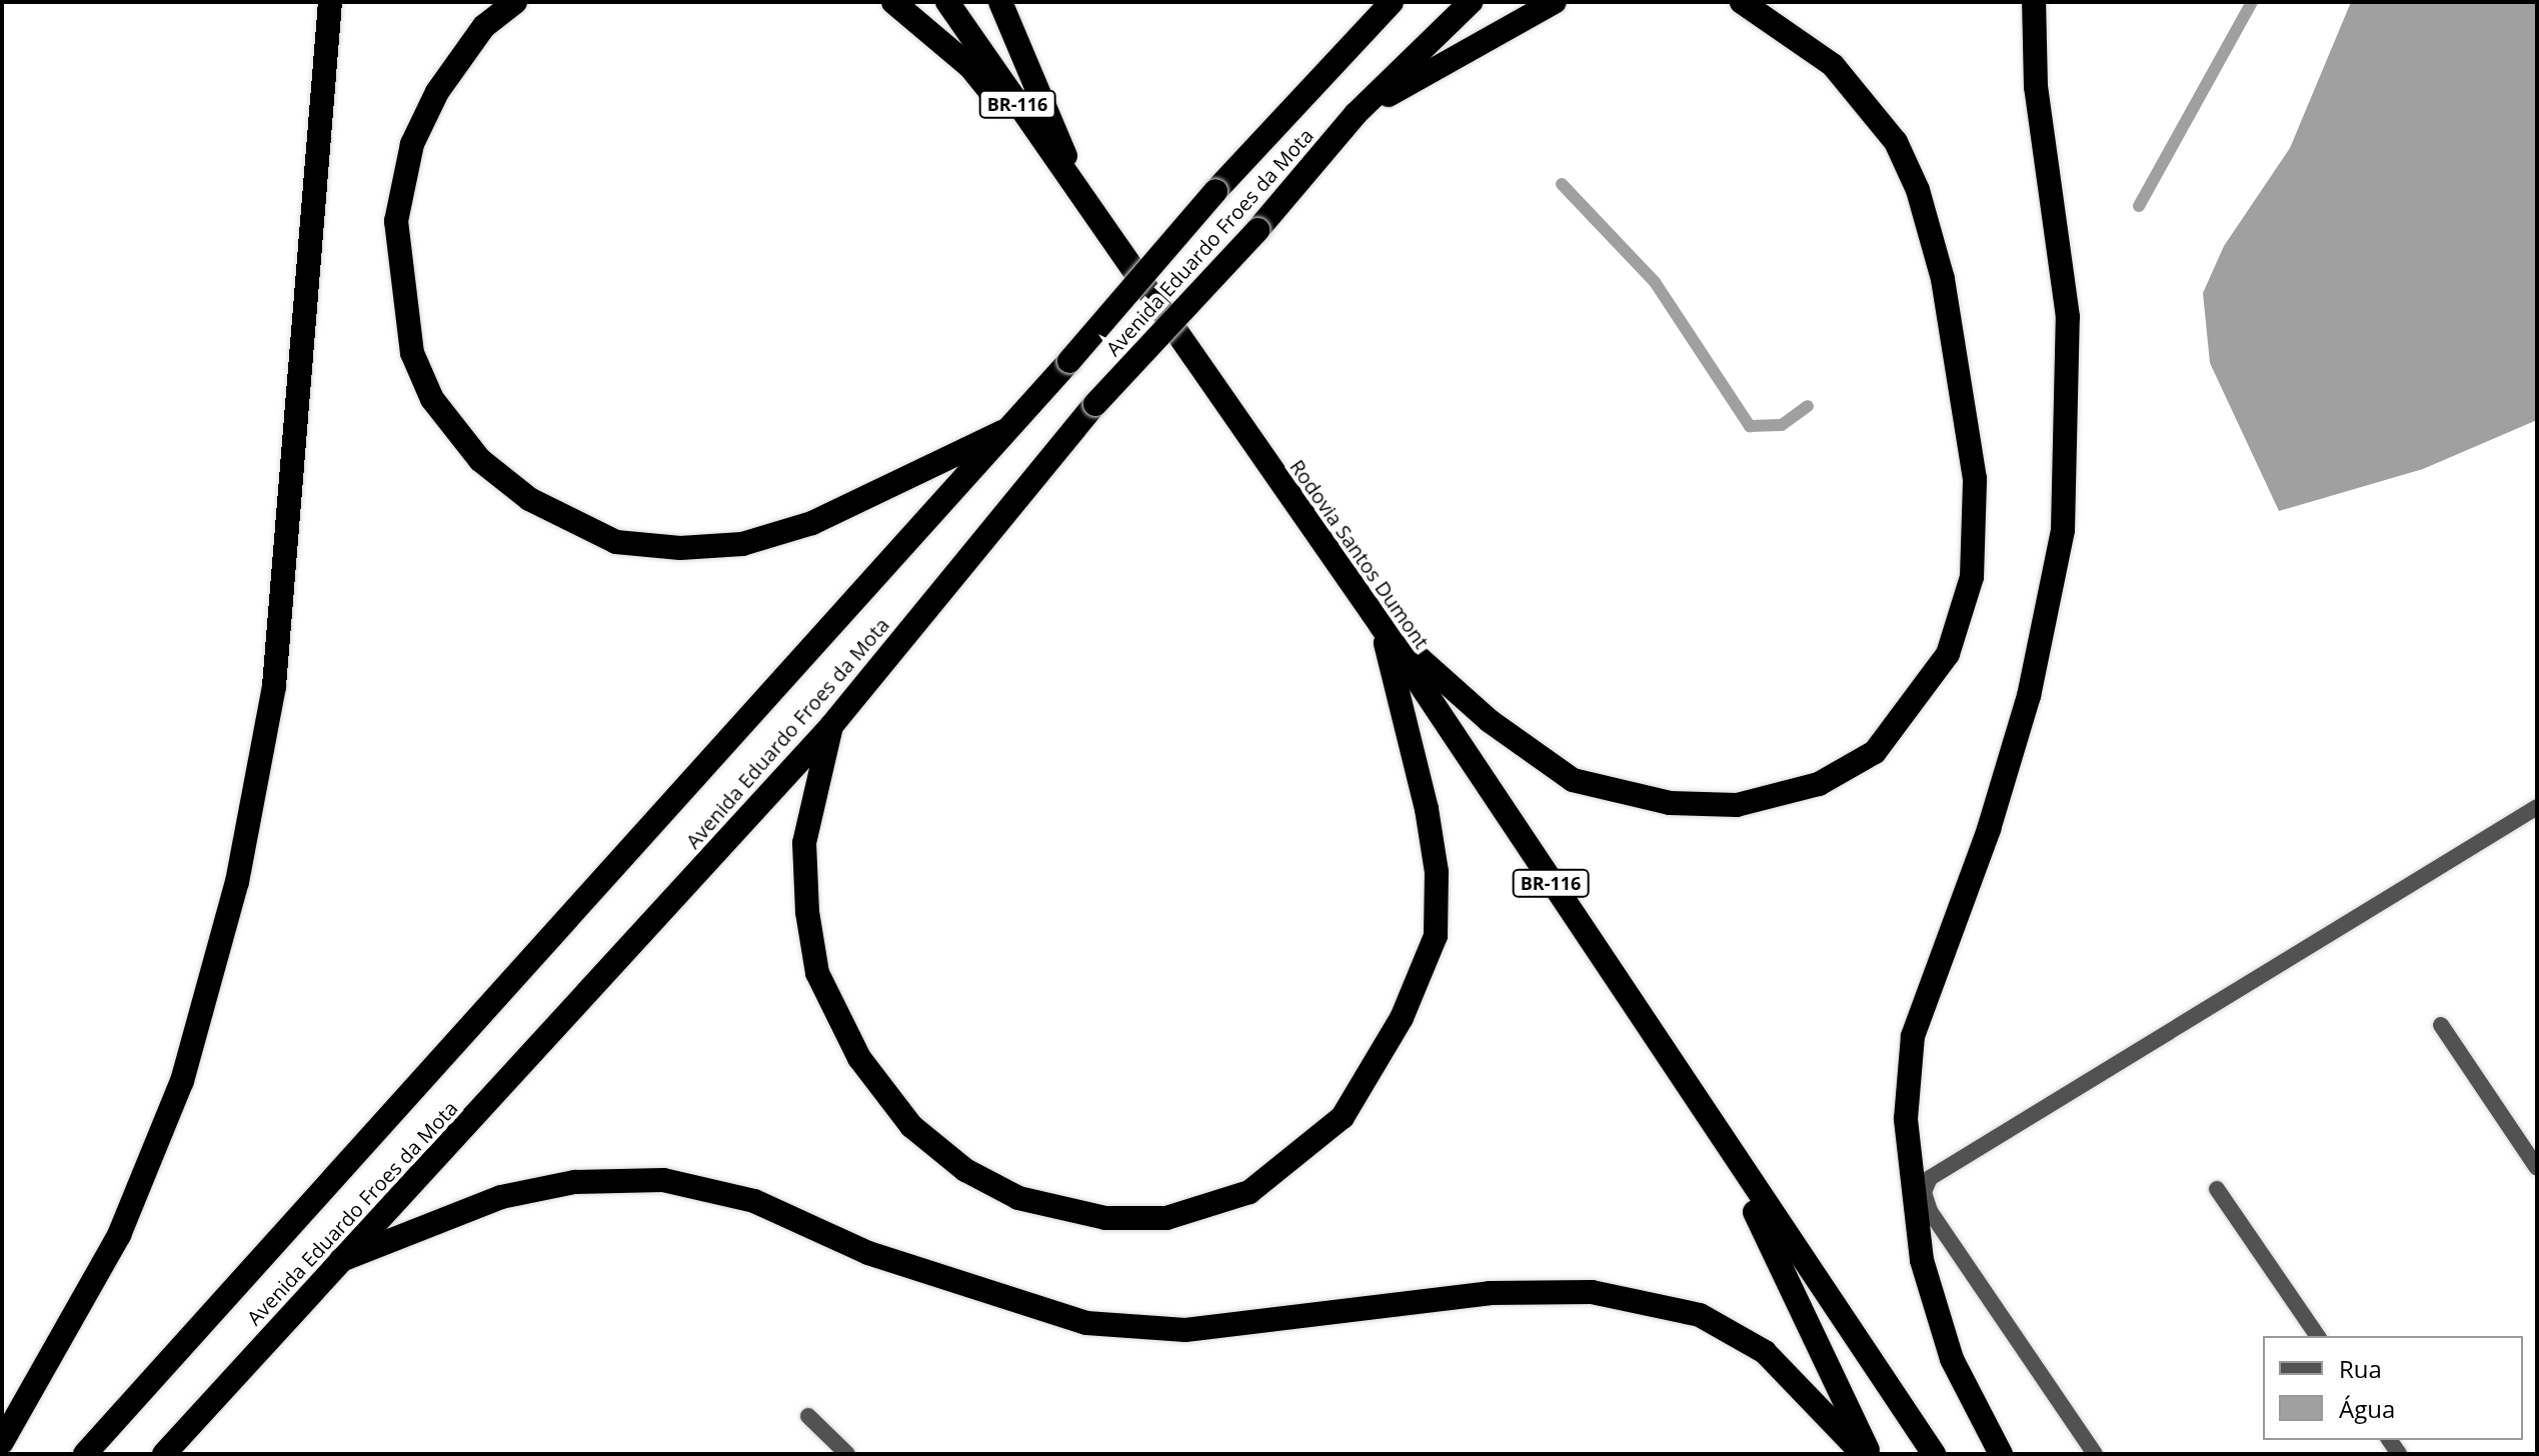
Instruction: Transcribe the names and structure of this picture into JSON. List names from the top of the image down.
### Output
{
  "streets": {
    "highway": ["BR-116", "Avenida Eduardo Froes da Mota", "Rodovia Santos Dumont"]
  },
  "crossings": [
    ["BR-116", "Rodovia Santos Dumont"]
  ],
  "legend": ["Rua", "Água"]
}
